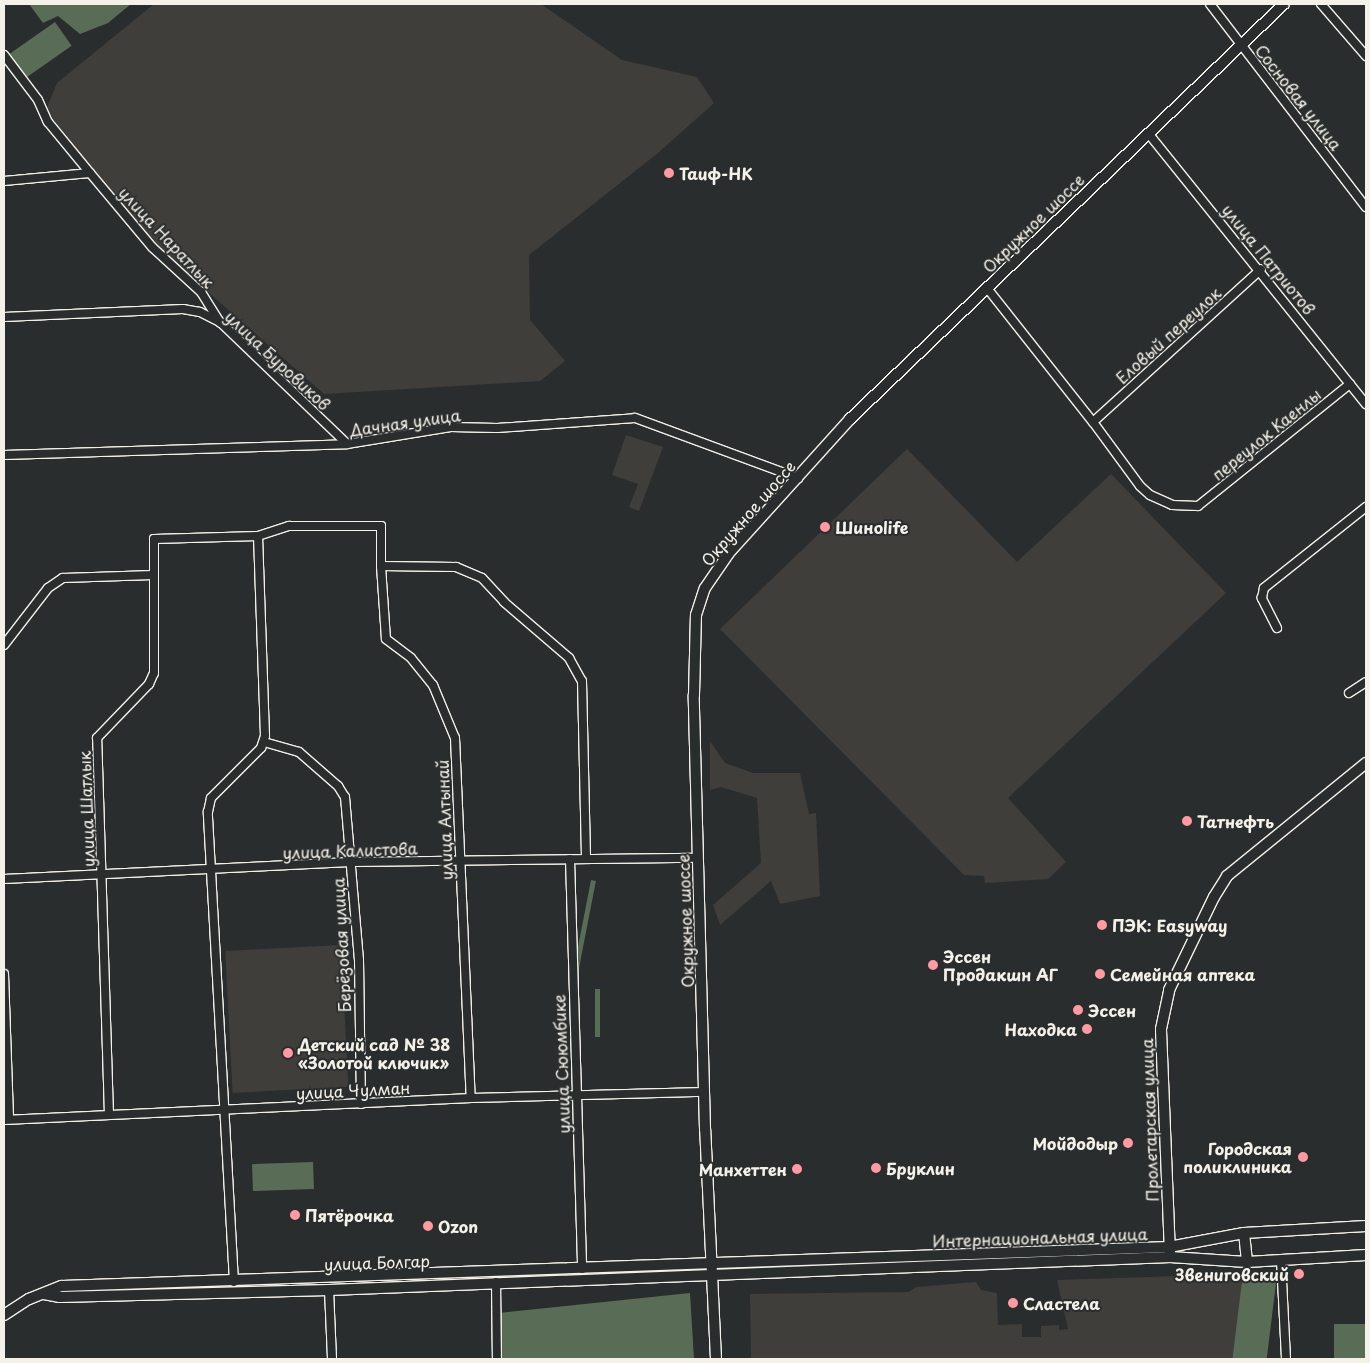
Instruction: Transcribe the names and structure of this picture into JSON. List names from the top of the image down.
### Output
{
  "streets": {
    "street": [
      "Сосновая улица",
      "Окружное шоссе",
      "улица Наратлык",
      "улица Патриотов",
      "Еловый переулок",
      "улица Буровиков",
      "Дачная улица",
      "переулок Каенлы",
      "улица Шатлык",
      "улица Алтынай",
      "улица Калистова",
      "Берёзовая улица",
      "улица Сююмбике",
      "улица Чулман",
      "Пролетарская улица",
      "Интернациональная улица",
      "улица Болгар"
    ]
  },
  "crossings": [
    ["Сосновая улица", "Окружное шоссе"],
    ["Окружное шоссе", "улица Патриотов"],
    ["Окружное шоссе", "Дачная улица"],
    ["Окружное шоссе", "улица Калистова"],
    ["Окружное шоссе", "улица Чулман"],
    ["Окружное шоссе", "Интернациональная улица"],
    ["Окружное шоссе", "улица Болгар"],
    ["улица Наратлык", "улица Буровиков"],
    ["улица Патриотов", "Еловый переулок"],
    ["улица Патриотов", "переулок Каенлы"],
    ["Еловый переулок", "переулок Каенлы"],
    ["улица Буровиков", "Дачная улица"],
    ["улица Шатлык", "улица Алтынай"],
    ["улица Шатлык", "улица Калистова"],
    ["улица Шатлык", "улица Чулман"],
    ["улица Алтынай", "улица Калистова"],
    ["улица Алтынай", "улица Чулман"],
    ["улица Калистова", "Берёзовая улица"],
    ["улица Калистова", "улица Сююмбике"],
    ["Берёзовая улица", "улица Чулман"],
    ["улица Сююмбике", "улица Чулман"],
    ["улица Сююмбике", "улица Болгар"],
    ["Пролетарская улица", "Интернациональная улица"],
    ["Интернациональная улица", "улица Болгар"]
  ],
  "places": [
    "Таиф-НК",
    "Шиноlife",
    "Татнефть",
    "ПЭК: Easyway",
    "Эссен Продакшн АГ",
    "Семейная аптека",
    "Эссен",
    "Находка",
    "Детский сад № 38 «Золотой ключик»",
    "Мойдодыр",
    "Городская поликлиника",
    "Бруклин",
    "Манхеттен",
    "Пятёрочка",
    "Ozon",
    "Звениговский",
    "Сластела"
  ]
}
